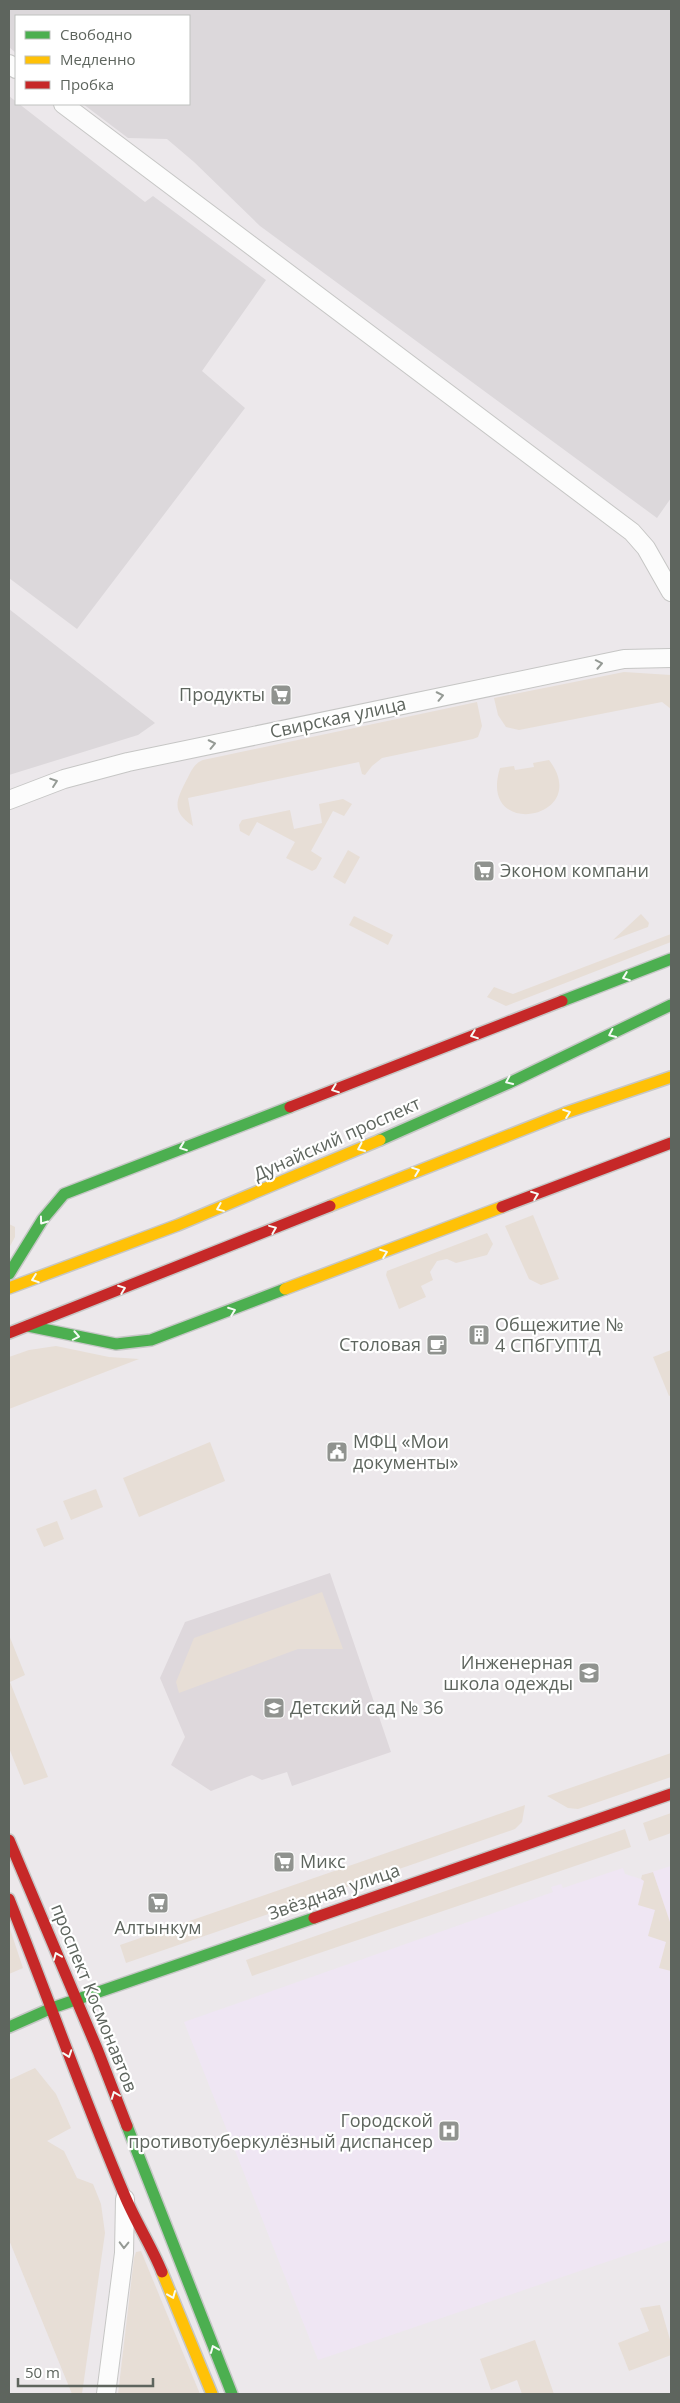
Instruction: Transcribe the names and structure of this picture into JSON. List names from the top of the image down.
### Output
{
  "streets": {
    "street": [
      "Свирская улица",
      "Дунайский проспект",
      "Звёздная улица",
      "проспект Космонавтов"
    ]
  },
  "crossings": [
    ["Звёздная улица", "проспект Космонавтов"]
  ],
  "one_way": ["Свирская улица"],
  "places": {
    "supermarket": [
      "Продукты",
      "Эконом компани",
      "Микс",
      "Алтынкум"
    ],
    "building": ["Общежитие № 4 СПбГУПТД"],
    "cafe": ["Столовая"],
    "public building": ["МФЦ «Мои документы»"],
    "school or university": ["Инженерная школа одежды", "Детский сад № 36"],
    "hospital": ["Городской противотуберкулёзный диспансер"]
  },
  "legend": ["Свободно", "Медленно", "Пробка"],
  "scale_bar": "50 m"
}
